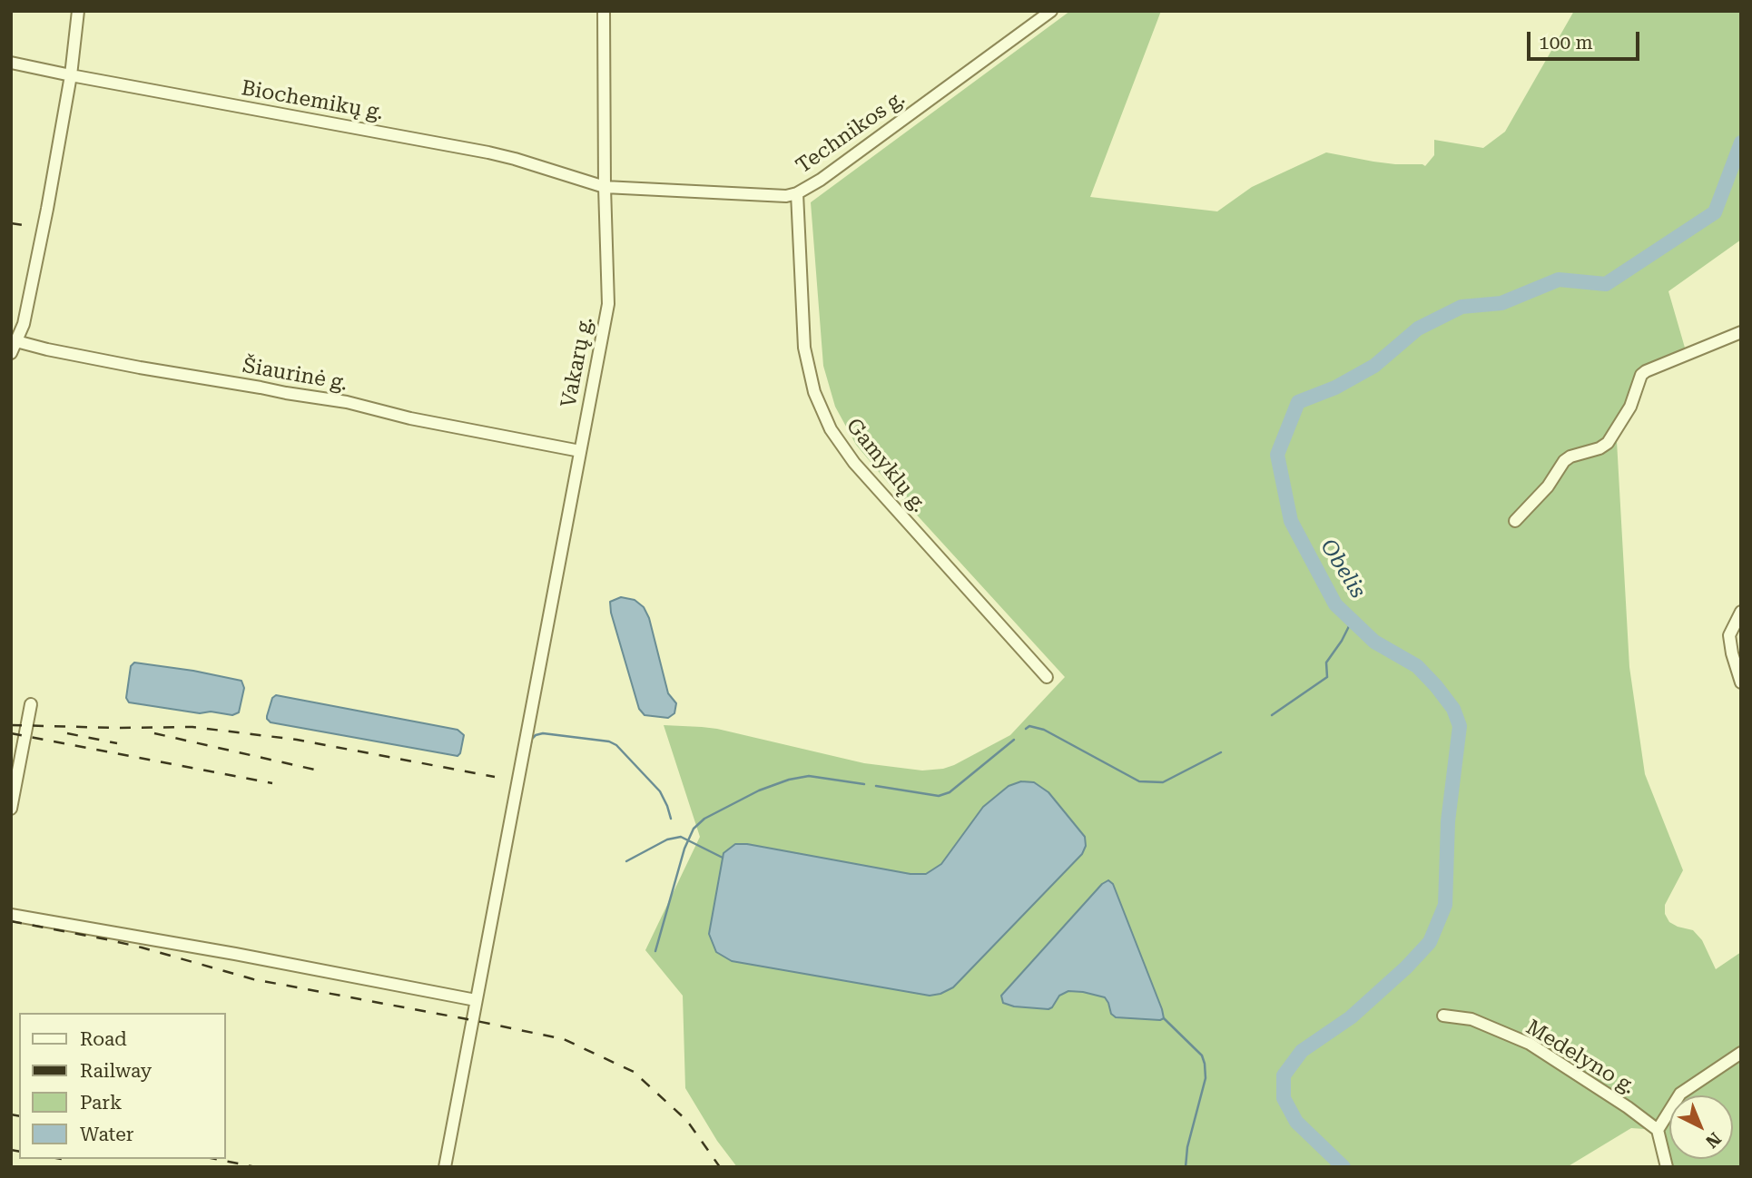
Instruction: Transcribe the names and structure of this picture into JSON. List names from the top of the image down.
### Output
{
  "streets": {
    "street": [
      "Biochemikų g.",
      "Technikos g.",
      "Vakarų g.",
      "Šiaurinė g.",
      "Gamyklų g.",
      "Medelyno g."
    ]
  },
  "crossings": [
    ["Biochemikų g.", "Technikos g."],
    ["Biochemikų g.", "Vakarų g."],
    ["Technikos g.", "Vakarų g."],
    ["Technikos g.", "Gamyklų g."],
    ["Vakarų g.", "Šiaurinė g."]
  ],
  "water": ["Obelis"],
  "legend": [
    "Road",
    "Railway",
    "Park",
    "Water"
  ],
  "scale_bar": "100 m",
  "north": "bottom right"
}
